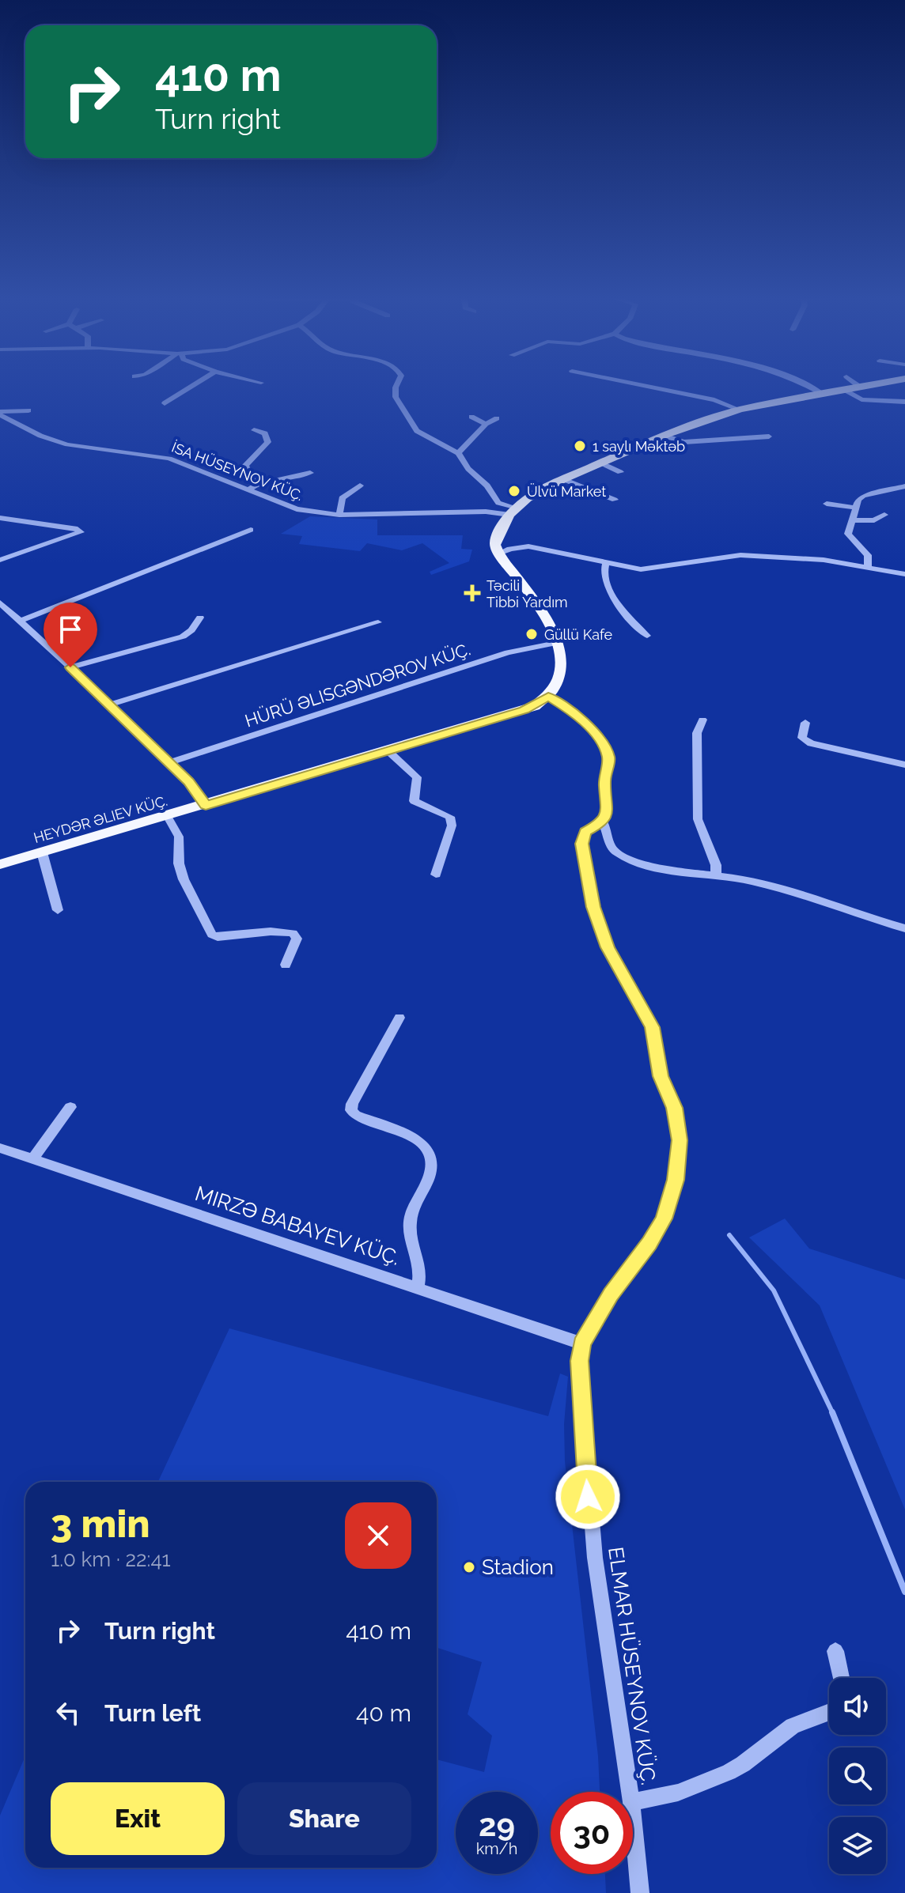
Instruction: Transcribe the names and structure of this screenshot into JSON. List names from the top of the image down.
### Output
{
  "streets": {
    "main road": ["HEYDƏR ƏLIEV KÜÇ."],
    "street": [
      "İSA HÜSEYNOV KÜÇ.",
      "HÜRÜ ƏLISGƏNDƏROV KÜÇ.",
      "MIRZƏ BABAYEV KÜÇ.",
      "ELMAR HÜSEYNOV KÜÇ."
    ]
  },
  "crossings": [
    ["MIRZƏ BABAYEV KÜÇ.", "ELMAR HÜSEYNOV KÜÇ."]
  ],
  "places": {
    "other": [
      "1 saylı Məktəb",
      "Ülvü Market",
      "Güllü Kafe",
      "Stadion"
    ],
    "health": ["Təcili Tibbi Yardım"]
  },
  "page": {
    "turn": ["410 m", "Turn right"],
    "heading": ["3 min", "1.0 km · 22:41"],
    "list": [
      {
        "name": "Turn right",
        "value": "410 m"
      },
      {
        "name": "Turn left",
        "value": "40 m"
      }
    ],
    "buttons": ["Exit", "Share"],
    "speed": "29 km/h",
    "limit": "30"
  }
}
